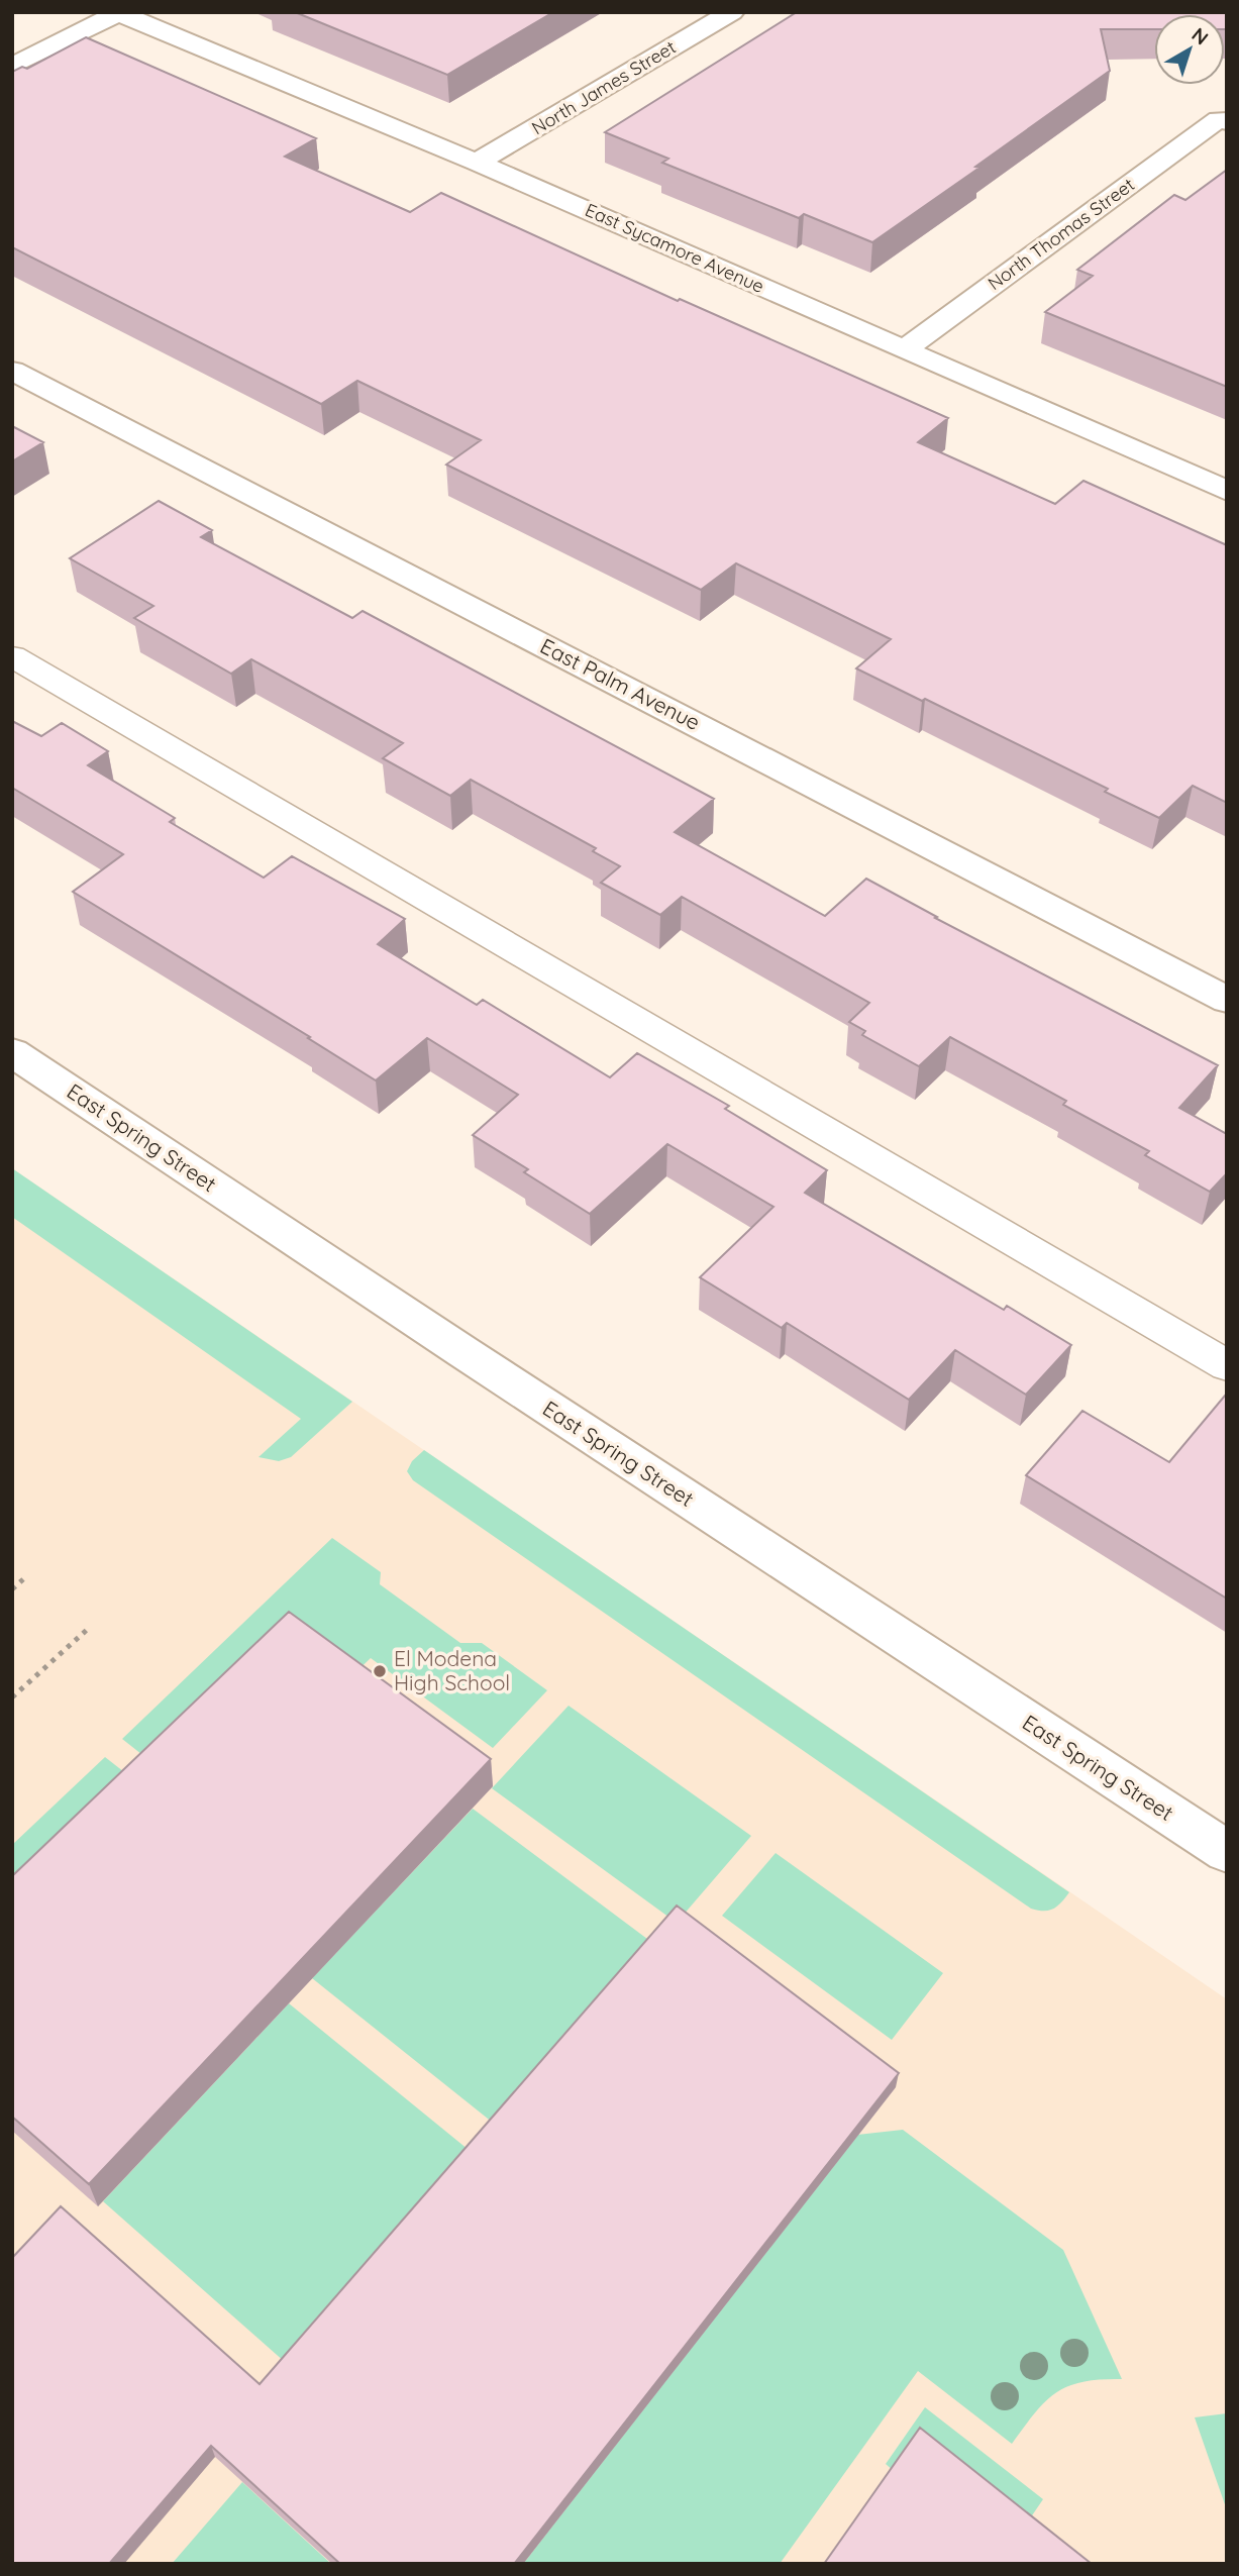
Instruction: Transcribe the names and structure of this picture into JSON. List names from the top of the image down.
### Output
{
  "streets": {
    "street": [
      "North James Street",
      "North Thomas Street",
      "East Sycamore Avenue",
      "East Palm Avenue",
      "East Spring Street"
    ]
  },
  "crossings": [
    ["North James Street", "East Sycamore Avenue"],
    ["North Thomas Street", "East Sycamore Avenue"]
  ],
  "places": ["El Modena High School"],
  "north": "top right"
}
